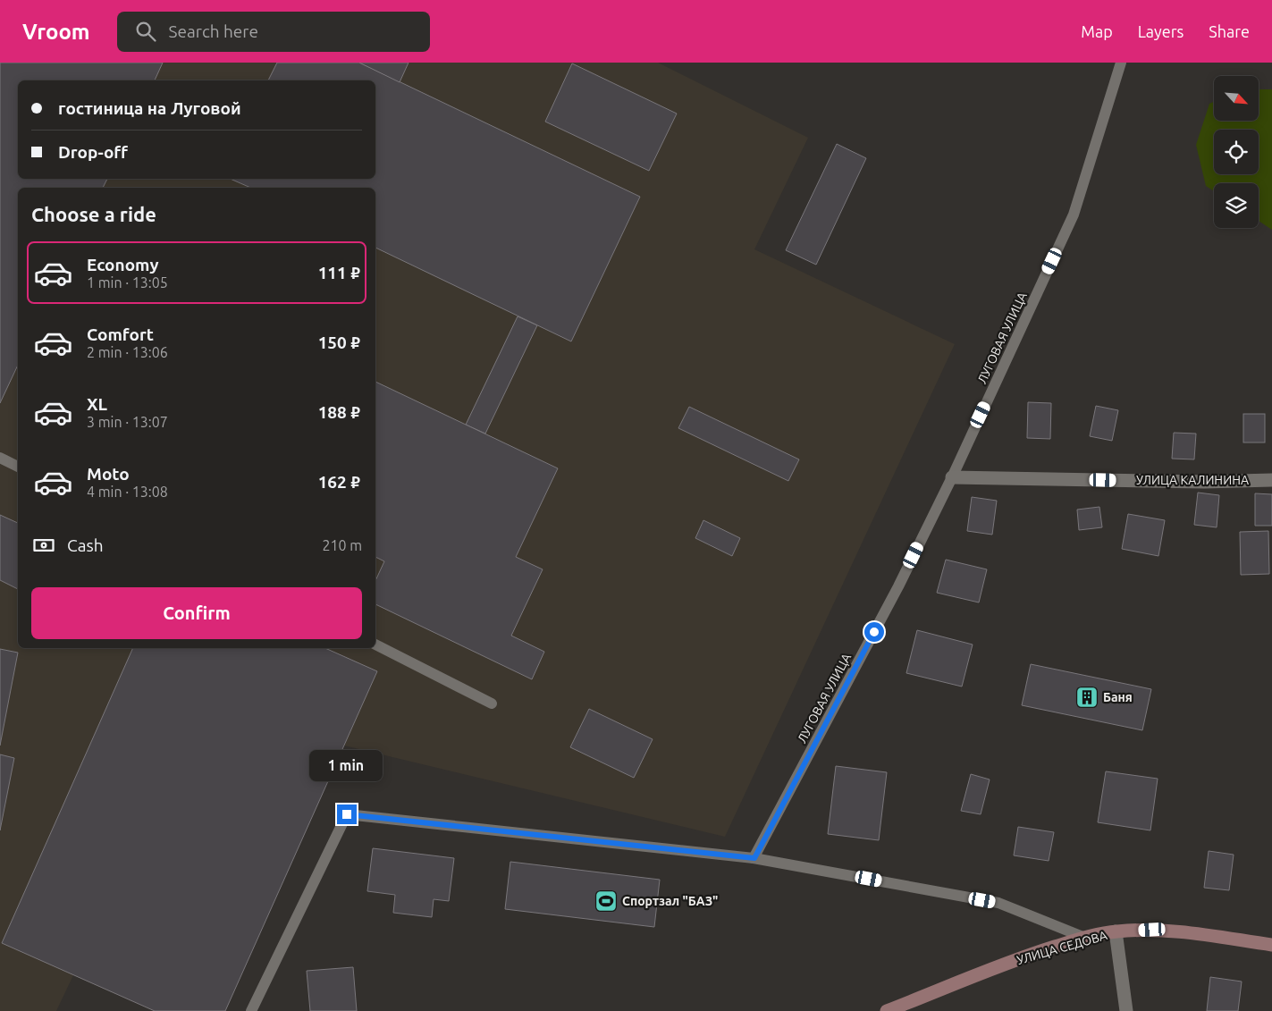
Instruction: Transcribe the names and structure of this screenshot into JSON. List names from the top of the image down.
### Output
{
  "streets": {
    "main road": ["УЛИЦА СЕДОВА"],
    "street": ["УЛИЦА КАЛИНИНА"],
    "lane": ["ЛУГОВАЯ УЛИЦА"]
  },
  "crossings": [
    ["ЛУГОВАЯ УЛИЦА", "УЛИЦА КАЛИНИНА"]
  ],
  "places": {
    "building": ["Баня"],
    "sports": ["Спортзал \"БАЗ\""]
  },
  "north": "bottom right",
  "page": {
    "header": "Vroom",
    "search": "Search here",
    "nav": ["Map", "Layers", "Share"],
    "banner": ["гостиница на Луговой", "Drop-off"],
    "heading": "Choose a ride",
    "list": [
      {
        "name": "Economy",
        "note": "1 min · 13:05",
        "value": "111 ₽"
      },
      {
        "name": "Comfort",
        "note": "2 min · 13:06",
        "value": "150 ₽"
      },
      {
        "name": "XL",
        "note": "3 min · 13:07",
        "value": "188 ₽"
      },
      {
        "name": "Moto",
        "note": "4 min · 13:08",
        "value": "162 ₽"
      }
    ],
    "pay": ["Cash", "210 m"],
    "buttons": "Confirm",
    "bubble": "1 min"
  }
}
